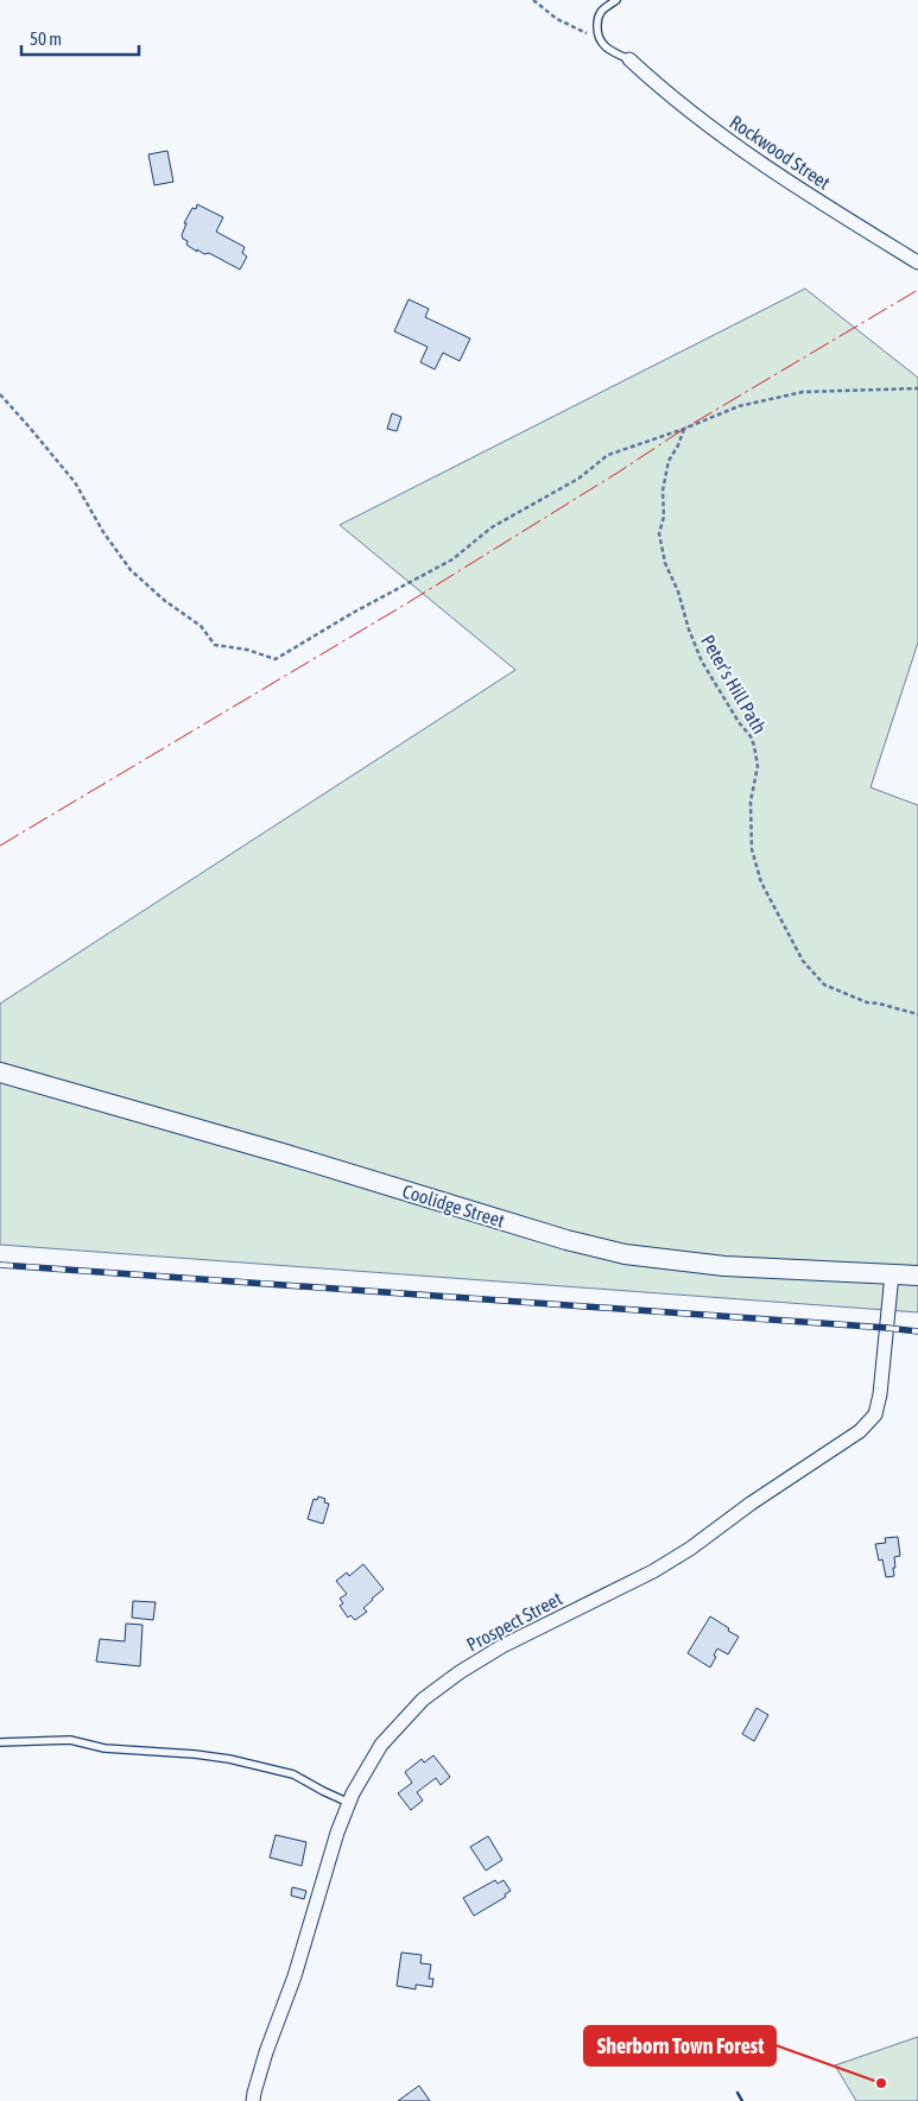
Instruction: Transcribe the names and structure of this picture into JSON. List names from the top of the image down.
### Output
{
  "streets": {
    "main road": ["Coolidge Street"],
    "street": ["Rockwood Street", "Prospect Street"],
    "path": ["Peter's Hill Path"]
  },
  "crossings": [
    ["Coolidge Street", "Prospect Street"]
  ],
  "places": ["Sherborn Town Forest"],
  "scale_bar": "50 m"
}
